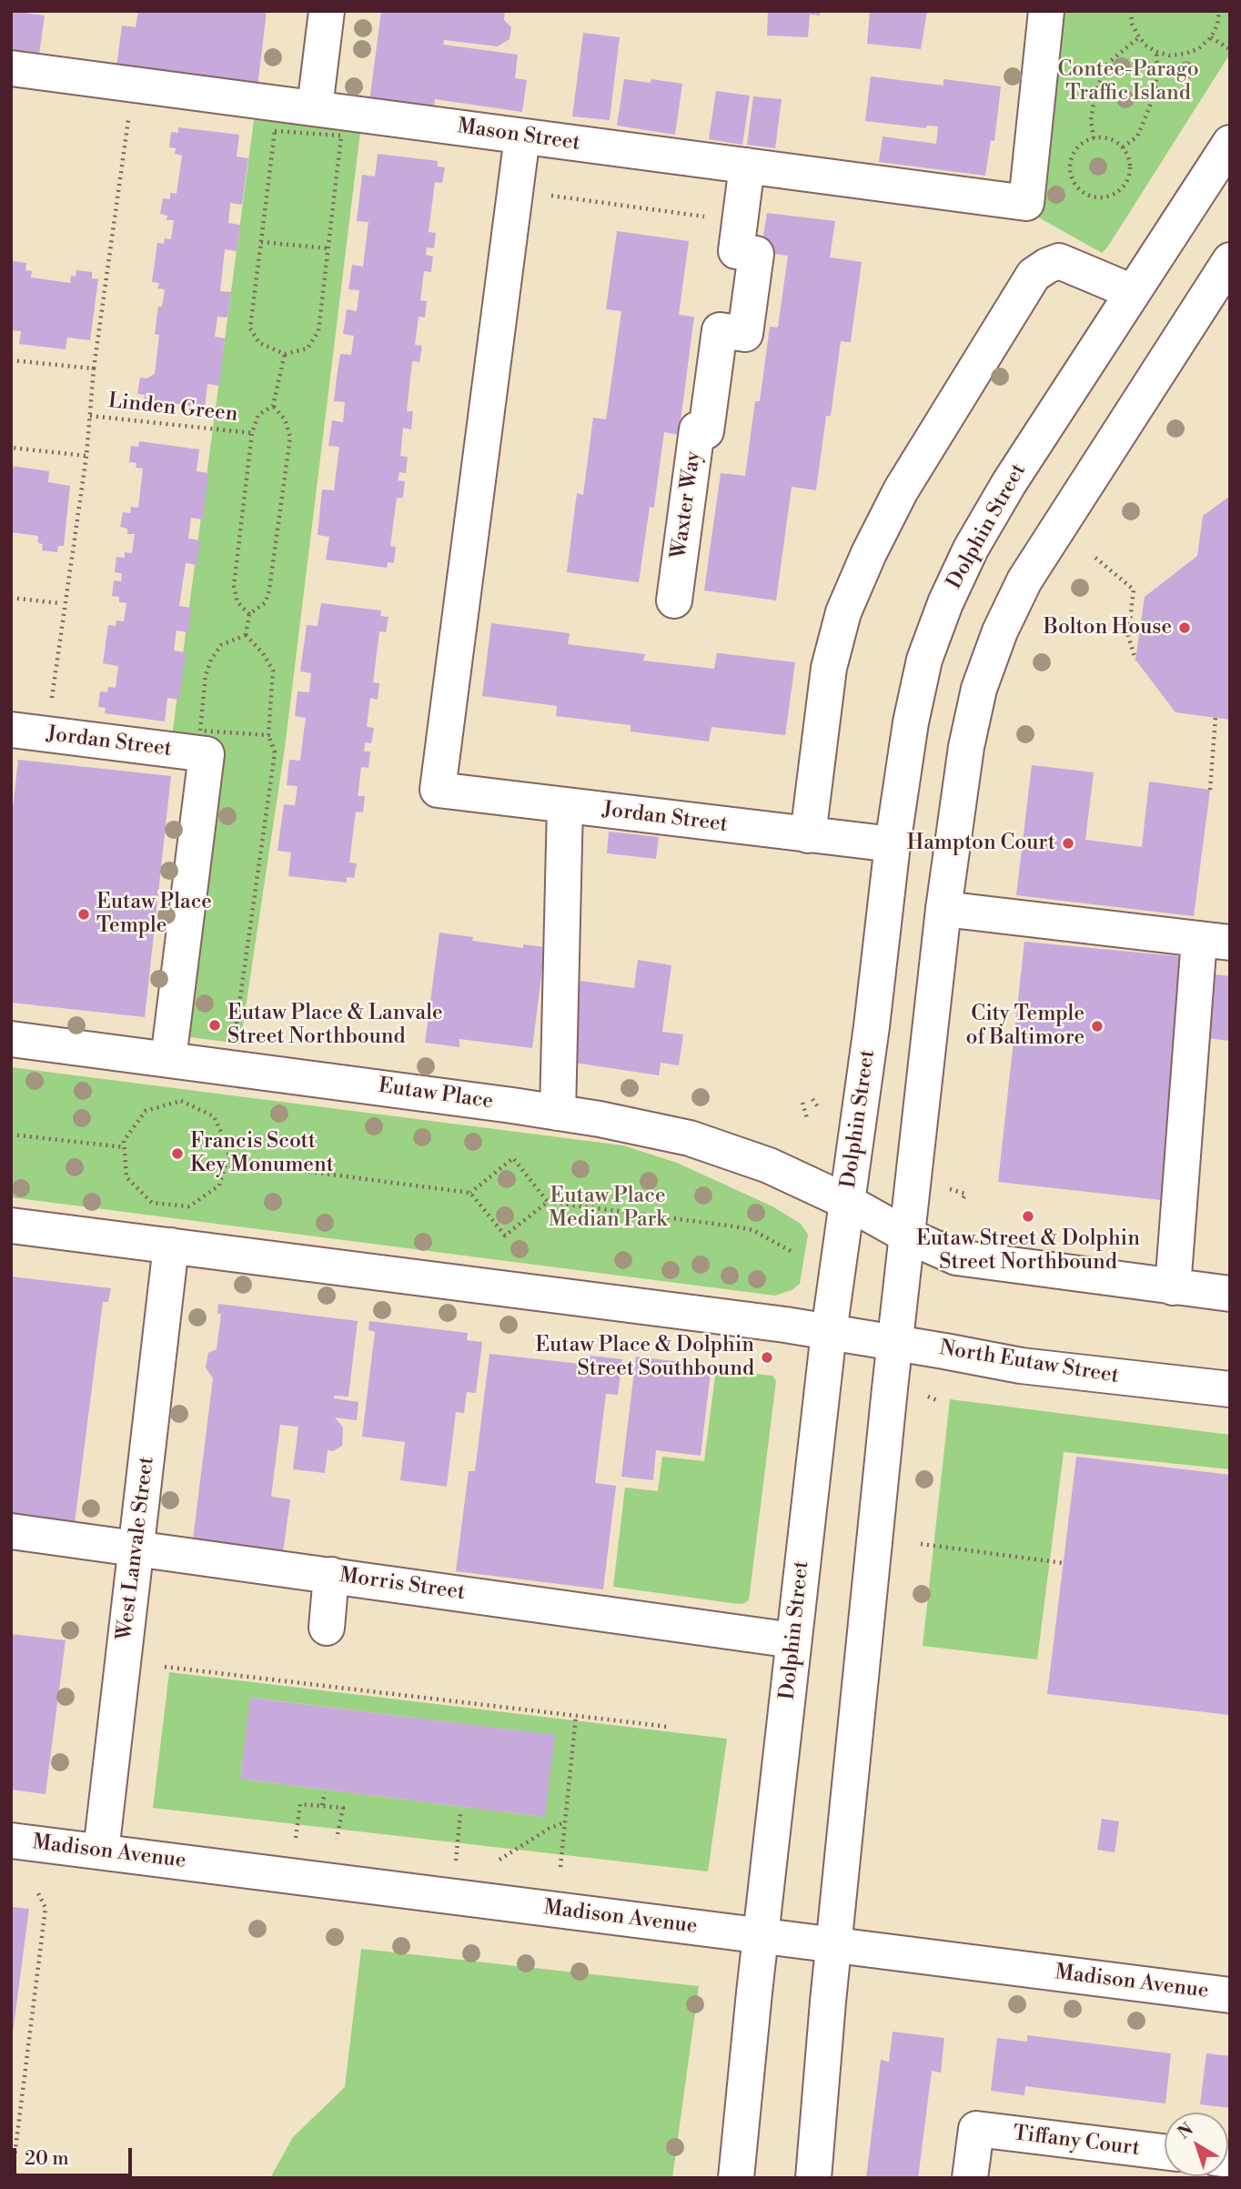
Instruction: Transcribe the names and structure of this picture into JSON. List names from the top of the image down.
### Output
{
  "streets": {
    "street": [
      "Mason Street",
      "Waxter Way",
      "Dolphin Street",
      "Jordan Street",
      "Eutaw Place",
      "North Eutaw Street",
      "West Lanvale Street",
      "Morris Street",
      "Madison Avenue",
      "Tiffany Court"
    ],
    "path": ["Linden Green"]
  },
  "crossings": [
    ["Mason Street", "Waxter Way"],
    ["Mason Street", "Jordan Street"],
    ["Linden Green", "Jordan Street"],
    ["Dolphin Street", "Jordan Street"],
    ["Dolphin Street", "Eutaw Place"],
    ["Dolphin Street", "North Eutaw Street"],
    ["Dolphin Street", "Morris Street"],
    ["Dolphin Street", "Madison Avenue"],
    ["Jordan Street", "Eutaw Place"],
    ["West Lanvale Street", "Morris Street"],
    ["West Lanvale Street", "Madison Avenue"]
  ],
  "parks": ["Contee-Parago Traffic Island", "Eutaw Place Median Park"],
  "places": [
    "Bolton House",
    "Hampton Court",
    "Eutaw Place Temple",
    "Eutaw Place & Lanvale Street Northbound",
    "City Temple of Baltimore",
    "Francis Scott Key Monument",
    "Eutaw Street & Dolphin Street Northbound",
    "Eutaw Place & Dolphin Street Southbound"
  ],
  "scale_bar": "20 m",
  "north": "top left"
}
